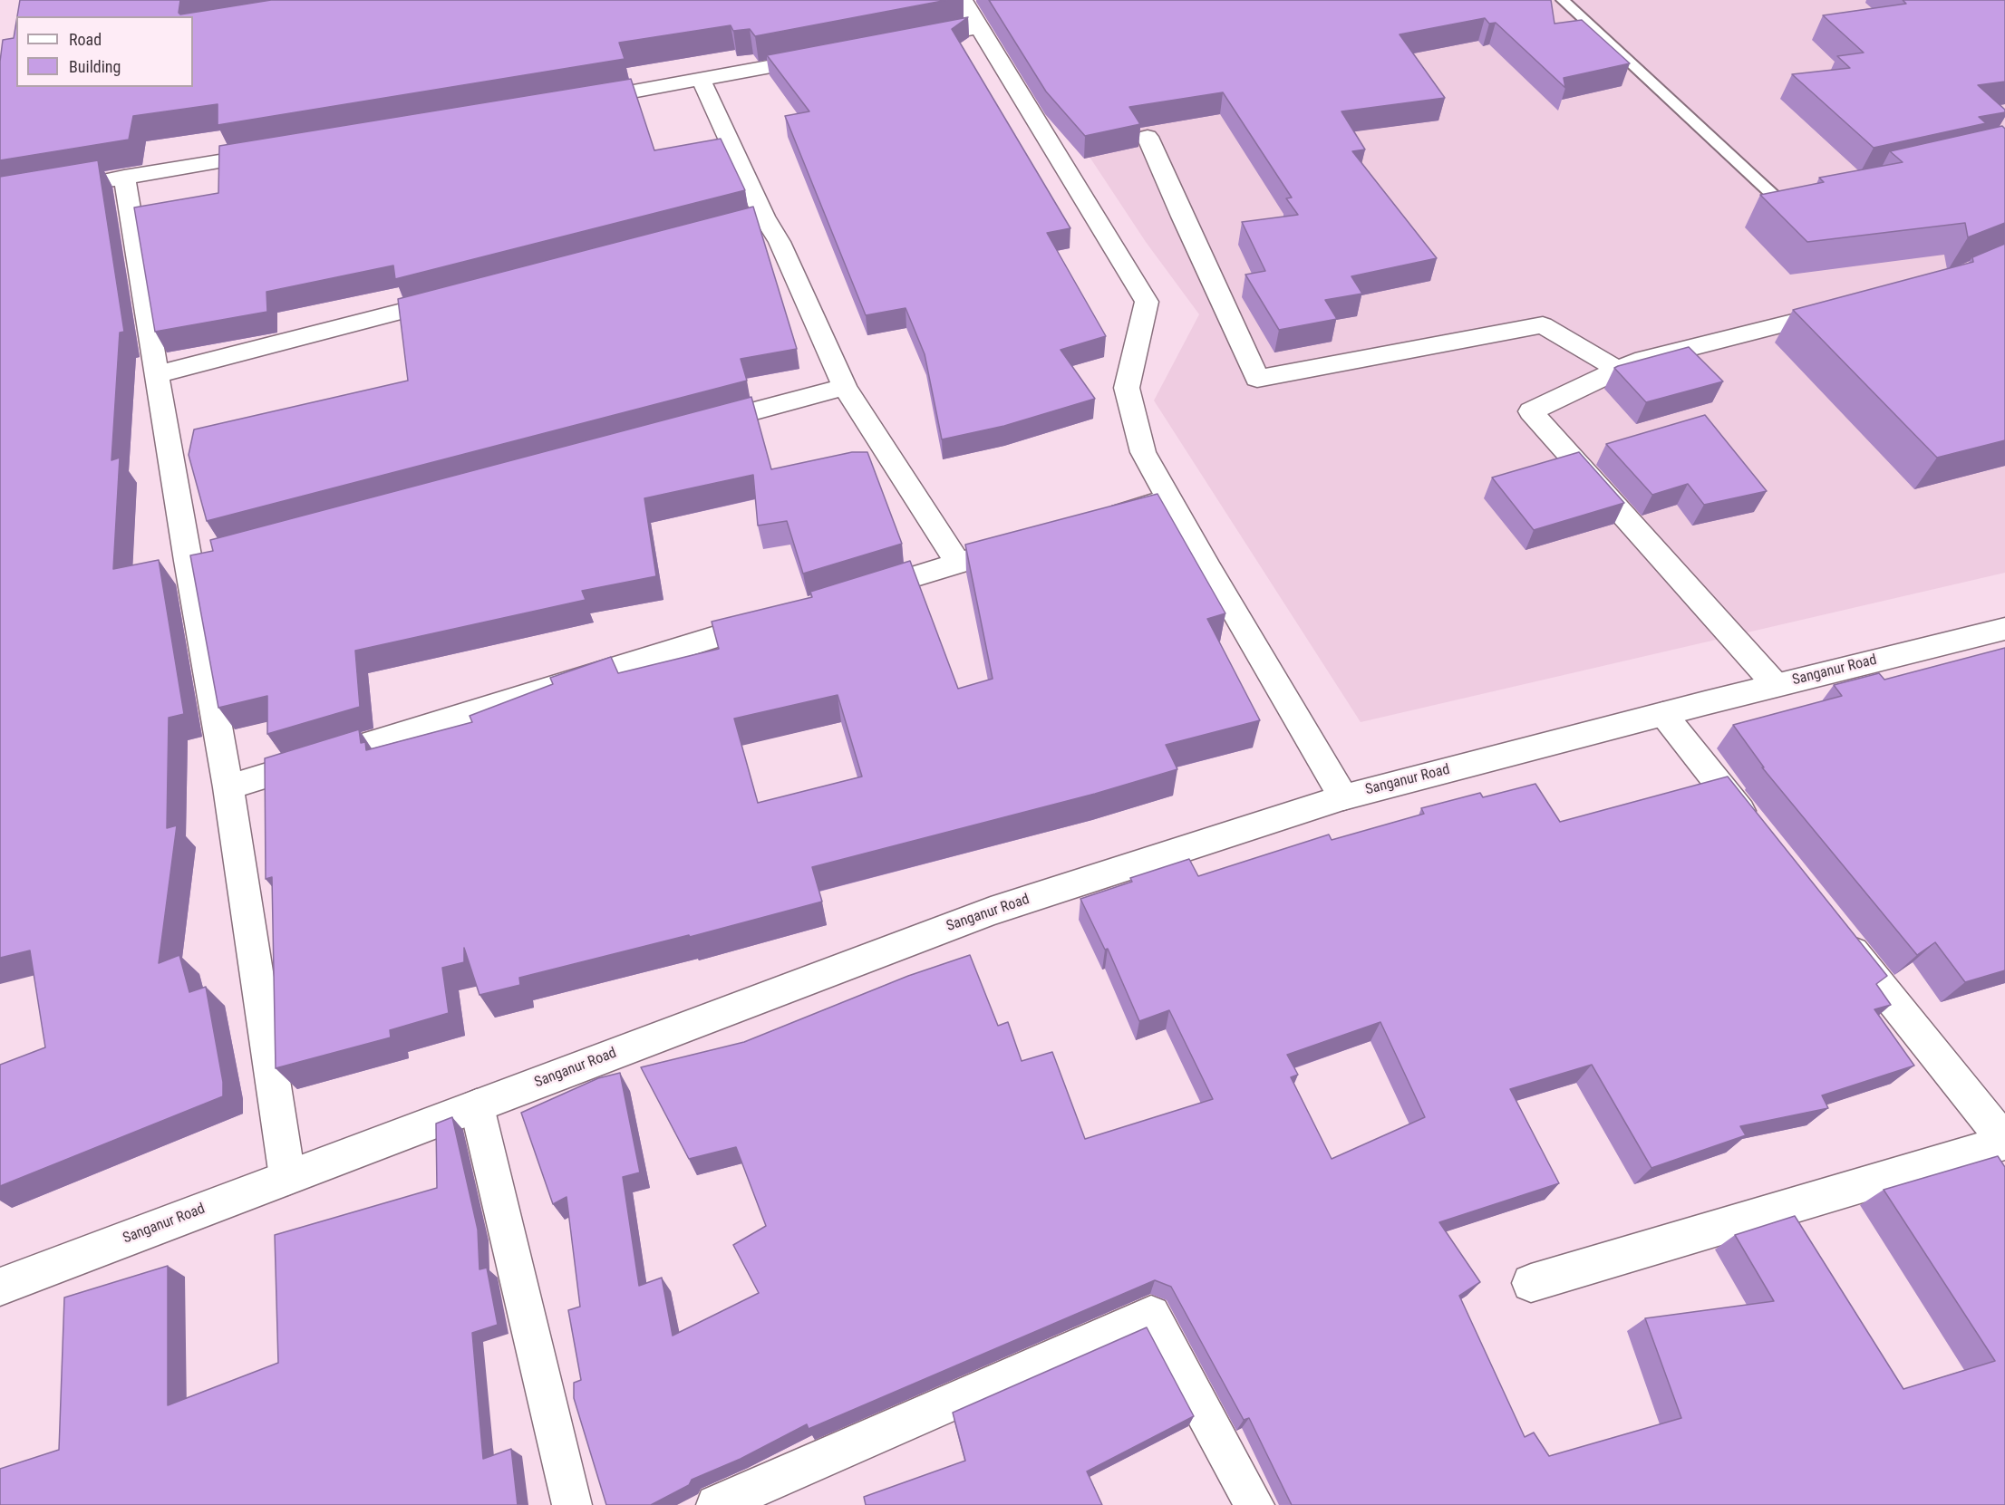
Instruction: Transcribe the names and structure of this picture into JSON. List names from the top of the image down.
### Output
{
  "streets": {
    "street": ["Sanganur Road"]
  },
  "legend": ["Road", "Building"]
}
